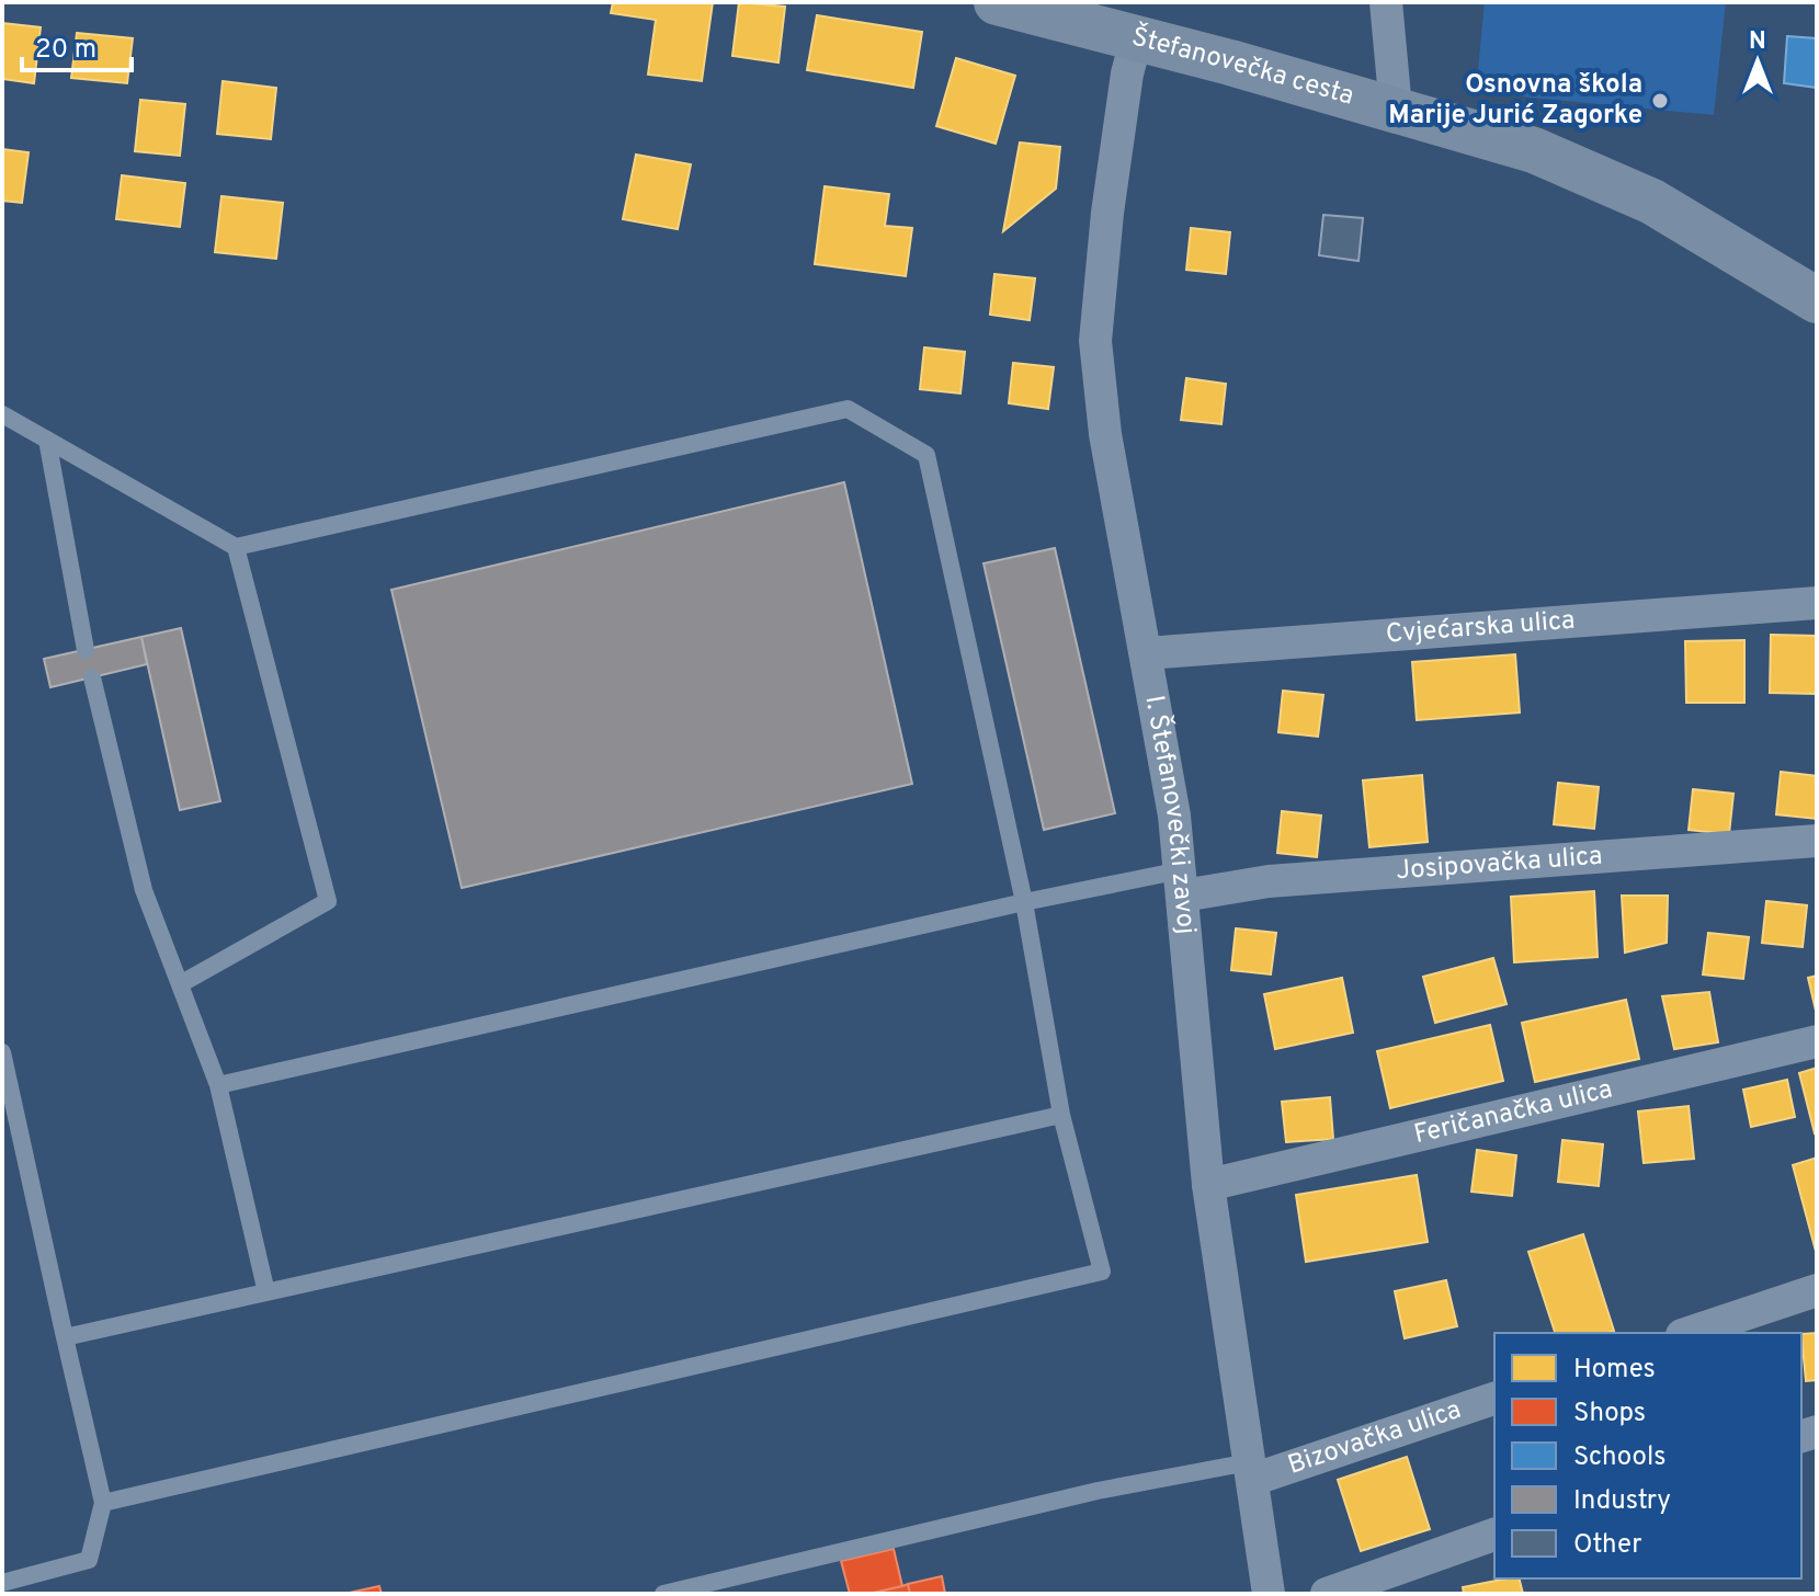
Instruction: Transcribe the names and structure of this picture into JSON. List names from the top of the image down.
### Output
{
  "streets": {
    "street": [
      "Štefanovečka cesta",
      "Cvjećarska ulica",
      "I. Štefanovečki zavoj",
      "Josipovačka ulica",
      "Feričanačka ulica",
      "Bizovačka ulica"
    ]
  },
  "crossings": [
    ["Štefanovečka cesta", "I. Štefanovečki zavoj"],
    ["Cvjećarska ulica", "I. Štefanovečki zavoj"],
    ["I. Štefanovečki zavoj", "Josipovačka ulica"],
    ["I. Štefanovečki zavoj", "Feričanačka ulica"],
    ["I. Štefanovečki zavoj", "Bizovačka ulica"]
  ],
  "places": ["Osnovna škola Marije Jurić Zagorke"],
  "legend": [
    "Homes",
    "Shops",
    "Schools",
    "Industry",
    "Other"
  ],
  "scale_bar": "20 m",
  "north": "top"
}
